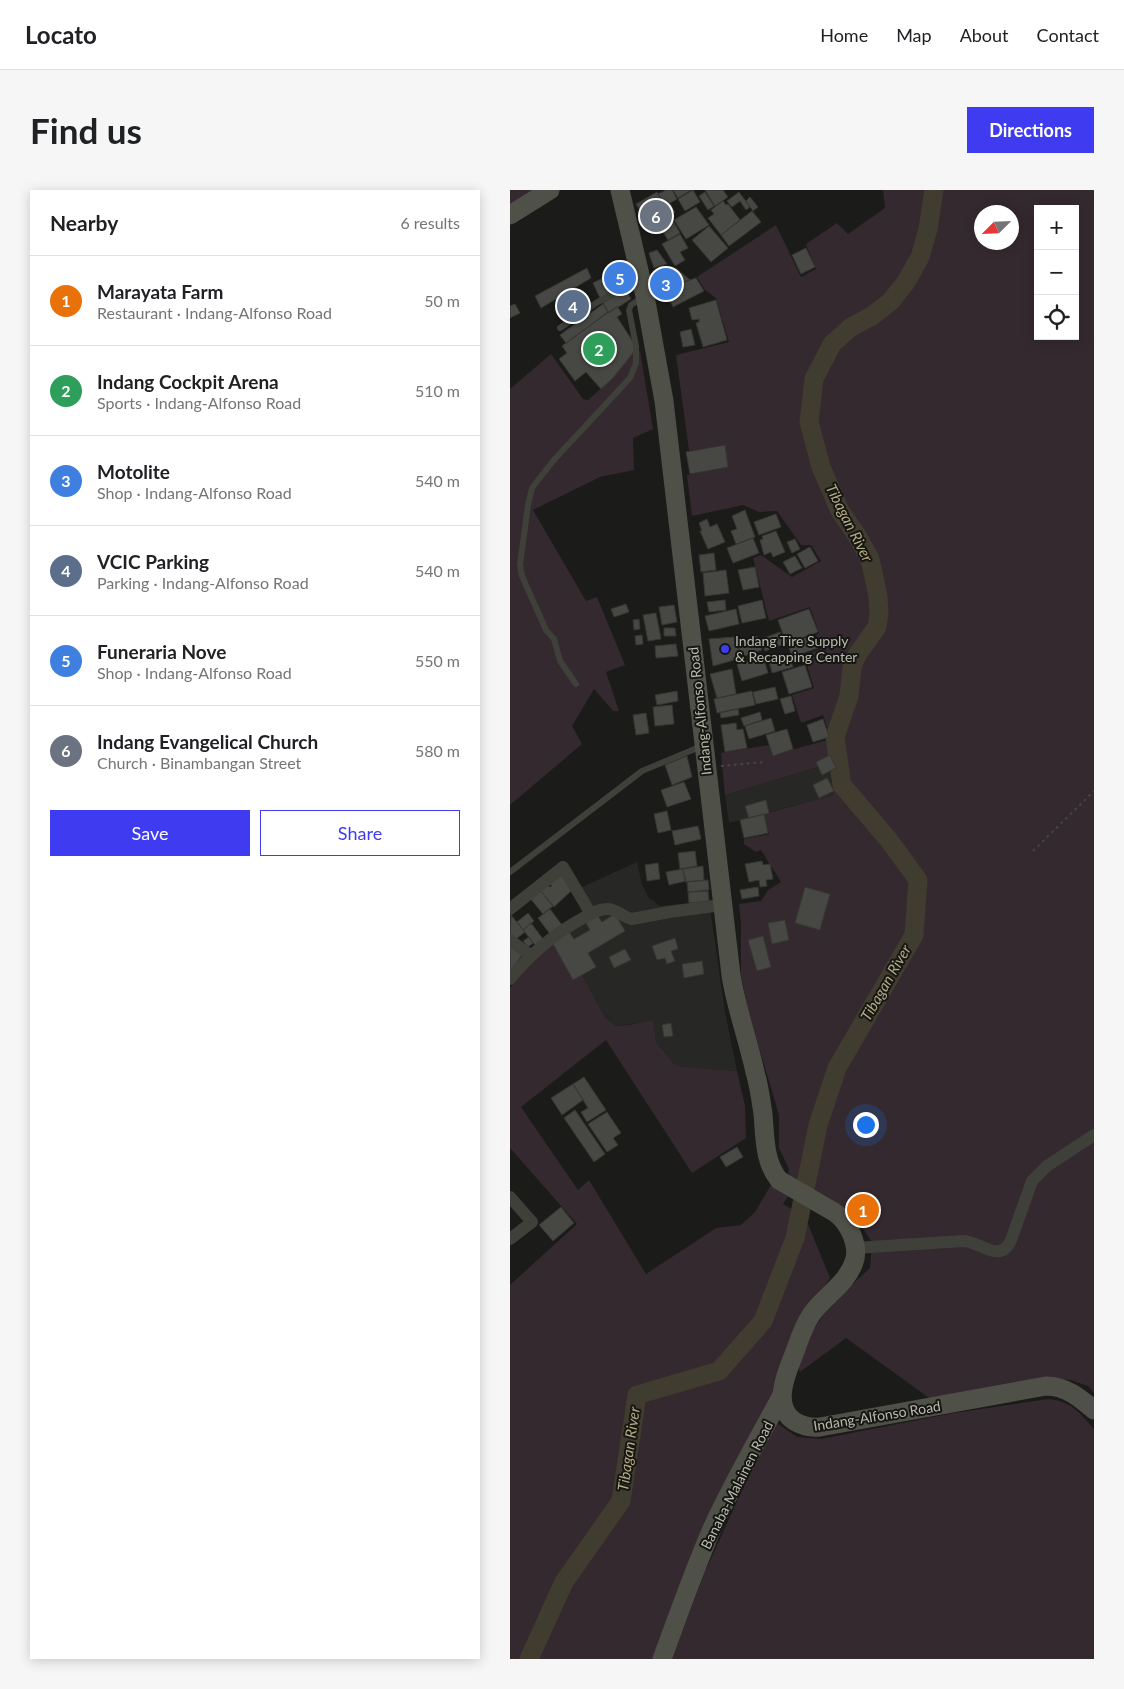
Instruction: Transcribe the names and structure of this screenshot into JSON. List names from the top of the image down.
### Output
{
  "streets": {
    "main road": ["Indang-Alfonso Road", "Banaba-Malainen Road"]
  },
  "crossings": [
    ["Indang-Alfonso Road", "Banaba-Malainen Road"]
  ],
  "water": ["Tibagan River"],
  "places": ["Indang Tire Supply & Recapping Center"],
  "north": "bottom left",
  "page": {
    "header": "Locato",
    "nav": [
      "Home",
      "Map",
      "About",
      "Contact"
    ],
    "buttons": [
      "Directions",
      ["Save", "Share"]
    ],
    "title": "Find us",
    "heading": ["Nearby", "6 results"],
    "pins": [
      "6",
      "5",
      "3",
      "4",
      "2",
      "1"
    ],
    "map_buttons": ["+", "−"],
    "list": [
      {
        "mark": "1",
        "name": "Marayata Farm",
        "note": "Restaurant · Indang-Alfonso Road",
        "value": "50 m"
      },
      {
        "mark": "2",
        "name": "Indang Cockpit Arena",
        "note": "Sports · Indang-Alfonso Road",
        "value": "510 m"
      },
      {
        "mark": "3",
        "name": "Motolite",
        "note": "Shop · Indang-Alfonso Road",
        "value": "540 m"
      },
      {
        "mark": "4",
        "name": "VCIC Parking",
        "note": "Parking · Indang-Alfonso Road",
        "value": "540 m"
      },
      {
        "mark": "5",
        "name": "Funeraria Nove",
        "note": "Shop · Indang-Alfonso Road",
        "value": "550 m"
      },
      {
        "mark": "6",
        "name": "Indang Evangelical Church",
        "note": "Church · Binambangan Street",
        "value": "580 m"
      }
    ]
  }
}
